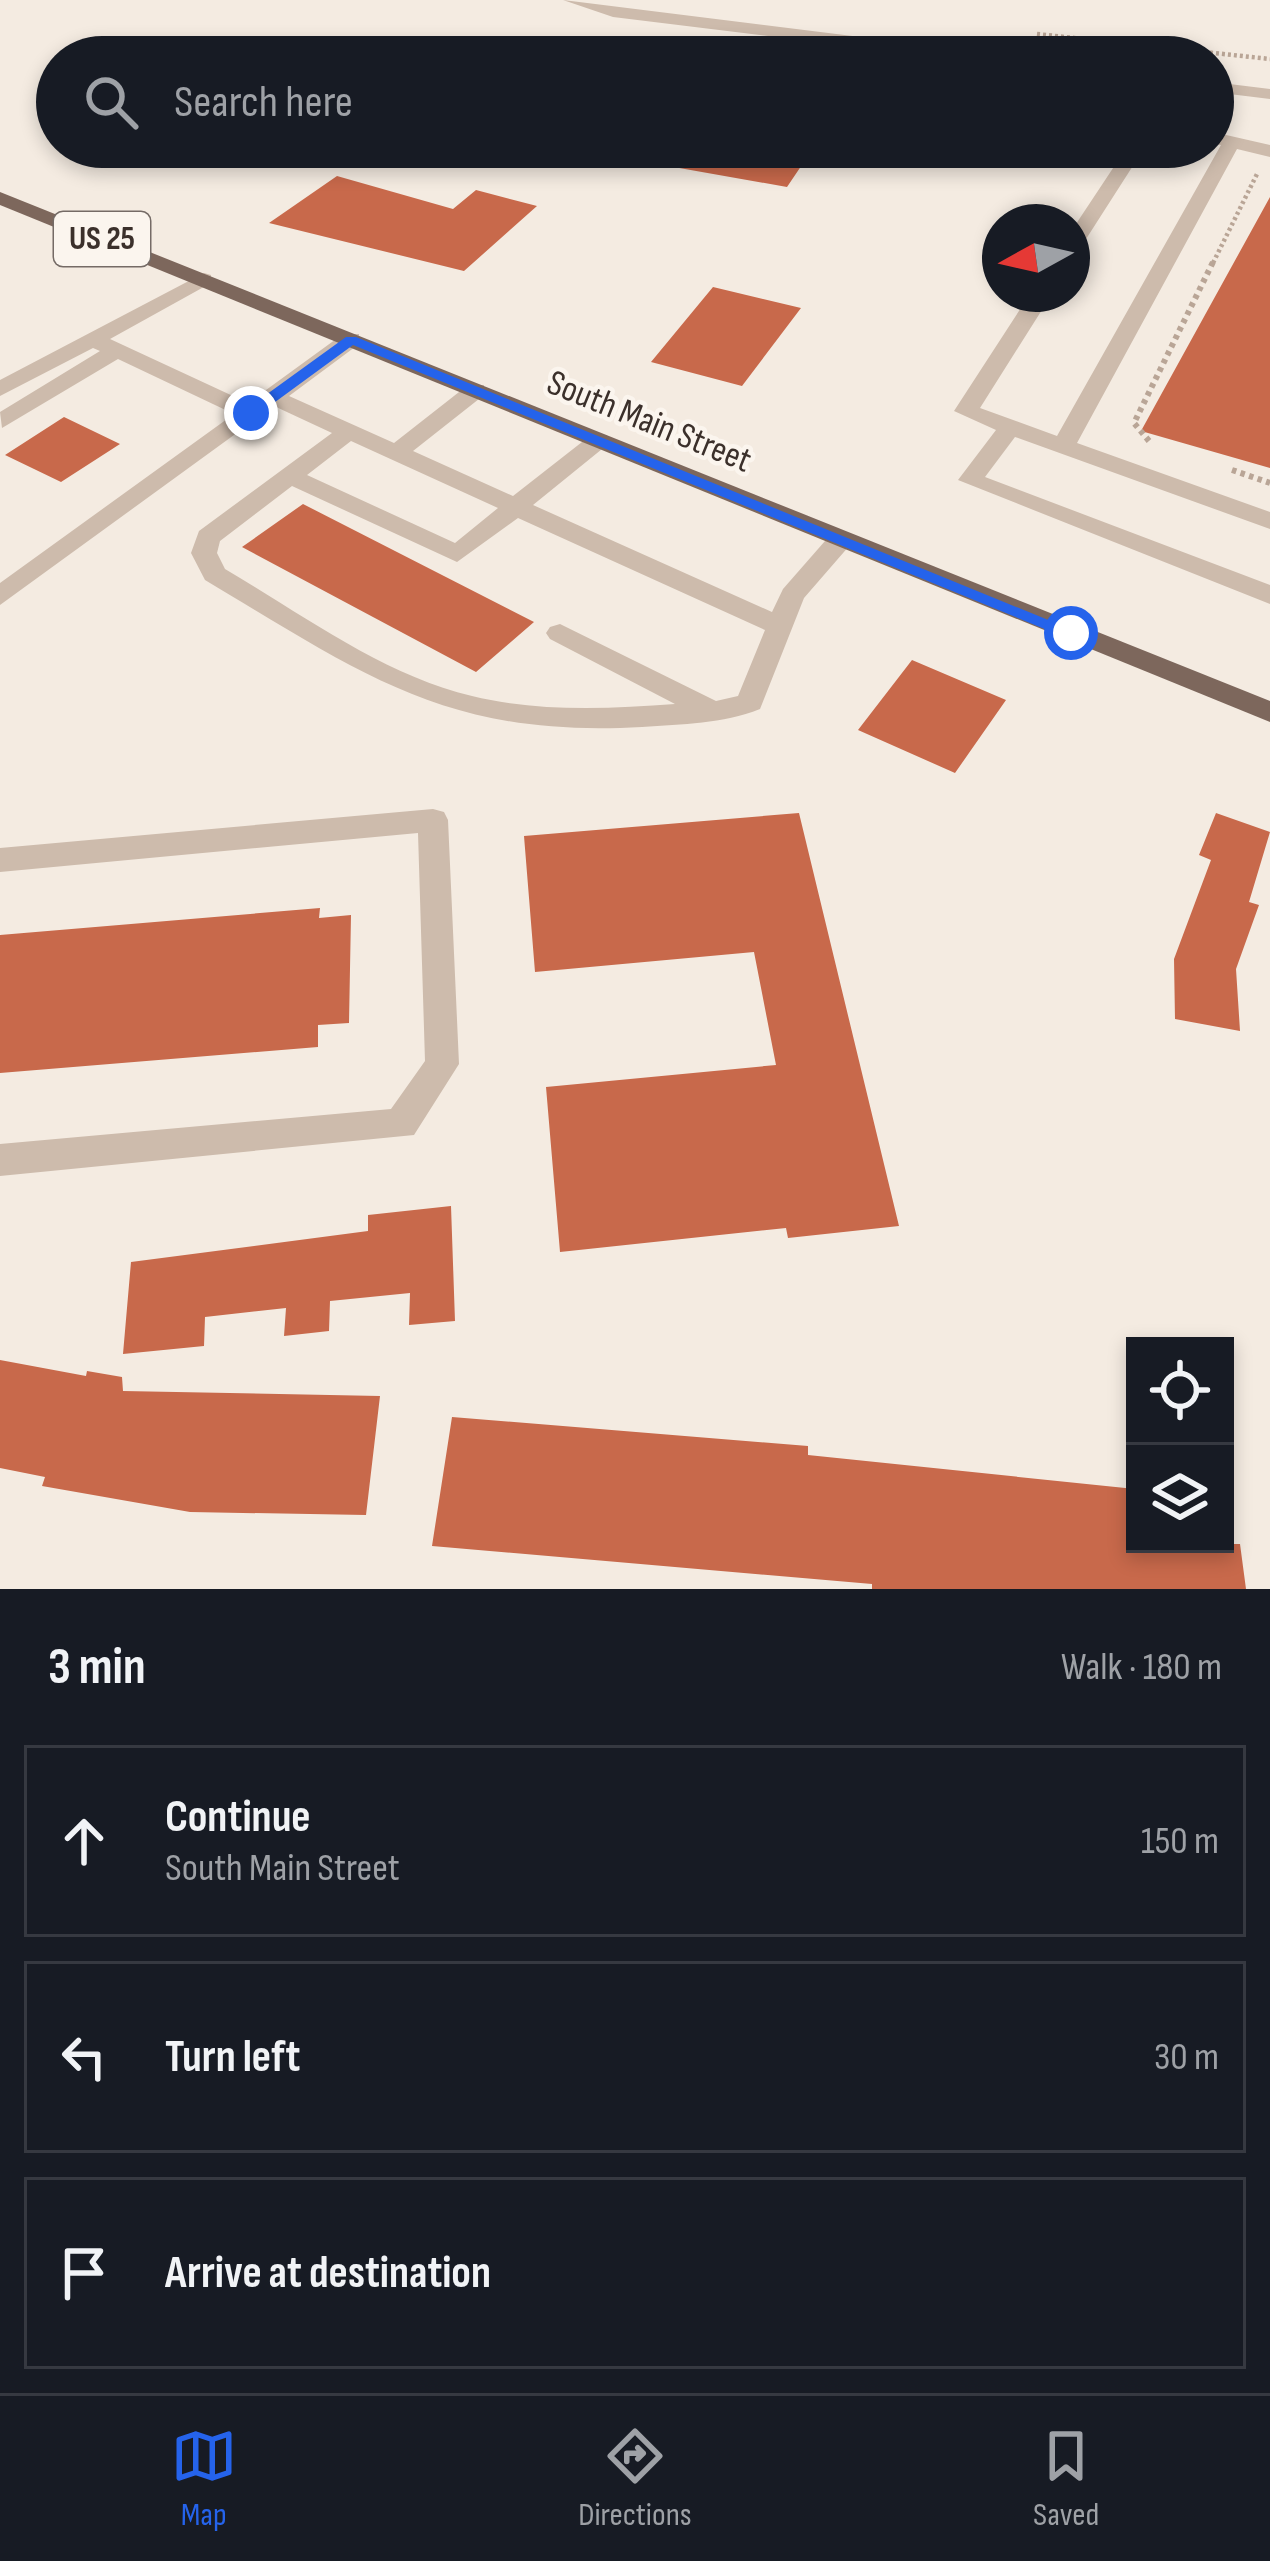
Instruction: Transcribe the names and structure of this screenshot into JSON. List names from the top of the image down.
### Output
{
  "streets": {
    "main road": ["US 25", "South Main Street"]
  },
  "north": "left",
  "page": {
    "search": "Search here",
    "heading": ["3 min", "Walk · 180 m"],
    "list": [
      ["Continue", "South Main Street", "150 m"],
      ["Turn left", "30 m"],
      "Arrive at destination"
    ],
    "nav": ["Map", "Directions", "Saved"]
  }
}
